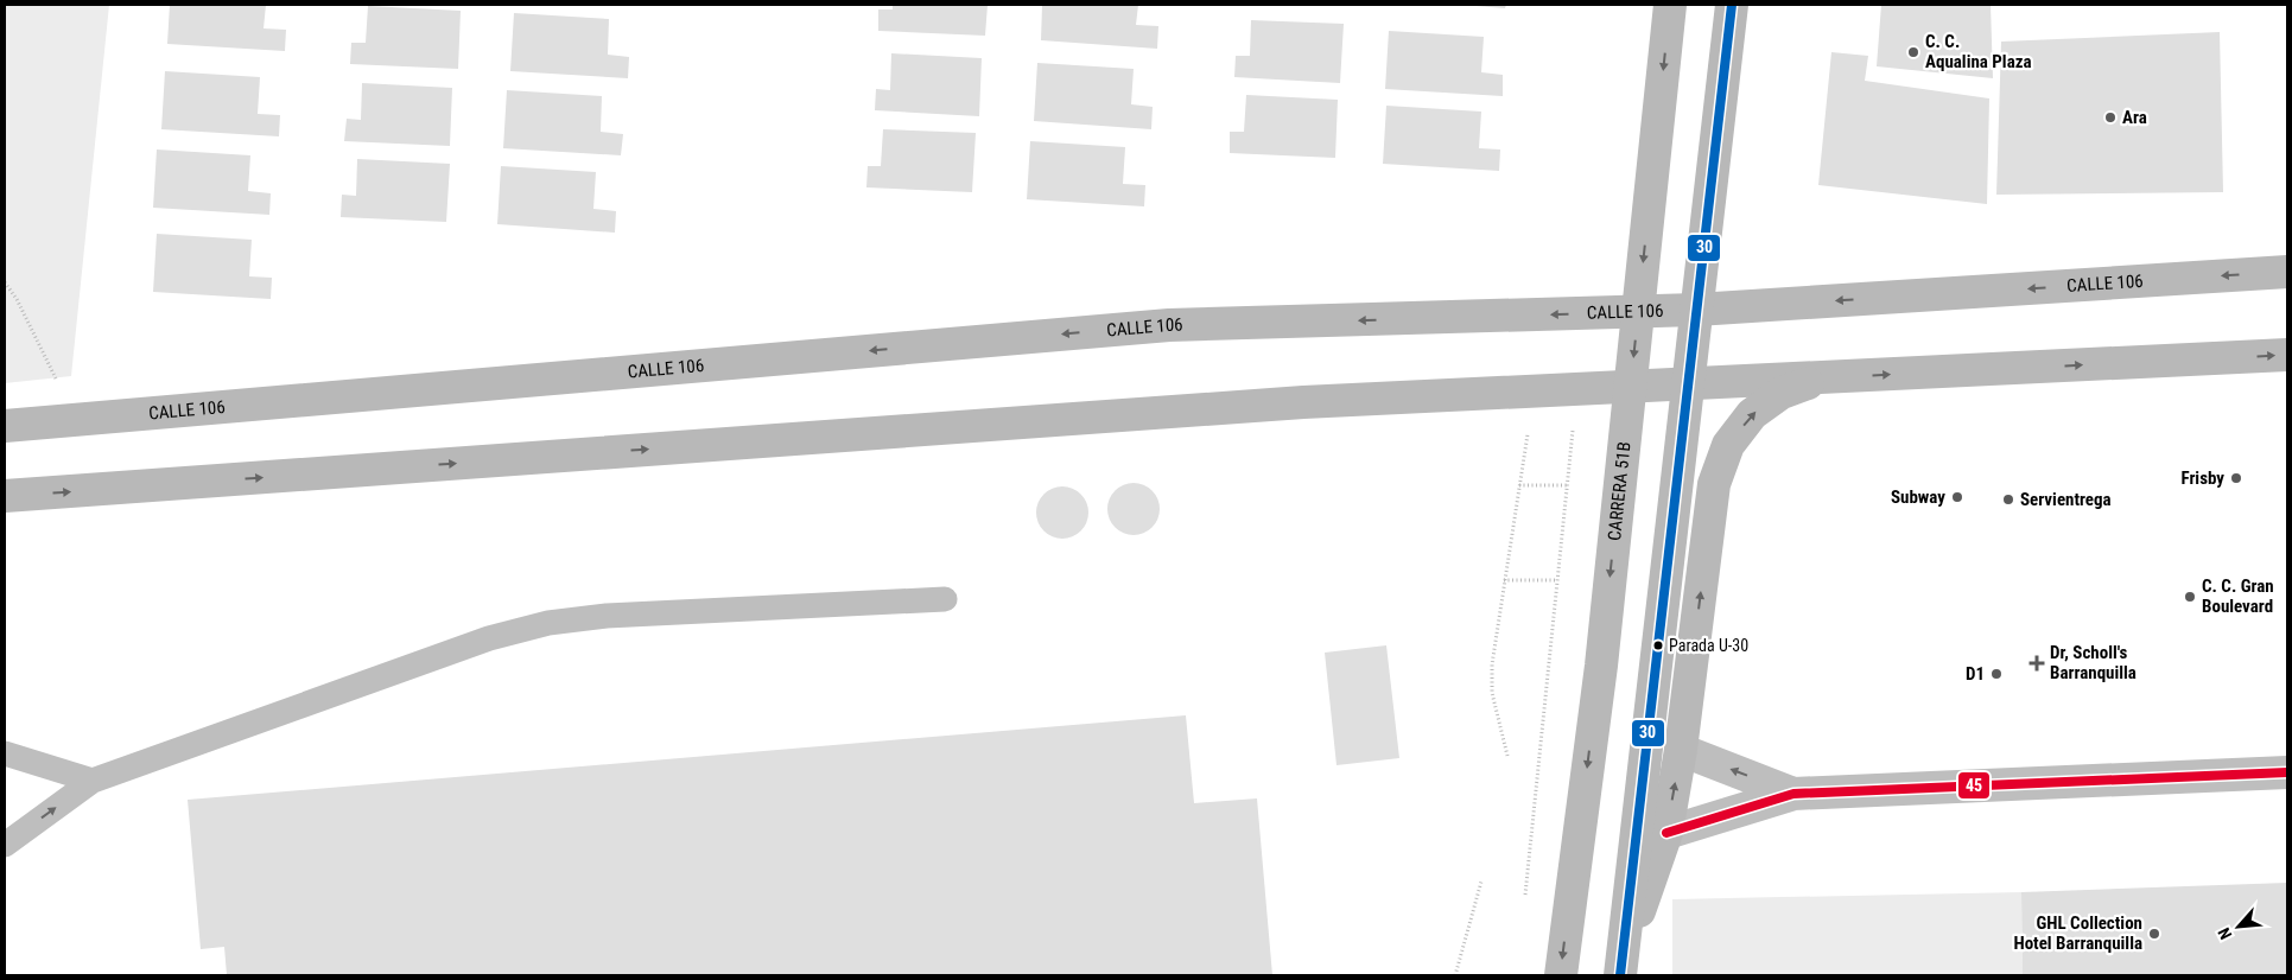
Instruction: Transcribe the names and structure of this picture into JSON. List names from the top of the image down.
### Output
{
  "streets": {
    "street": ["CALLE 106", "CARRERA 51B"]
  },
  "crossings": [
    ["CALLE 106", "CARRERA 51B"]
  ],
  "places": {
    "other": [
      "C. C. Aqualina Plaza",
      "Ara",
      "Frisby",
      "Subway",
      "Servientrega",
      "C. C. Gran Boulevard",
      "Parada U-30",
      "D1",
      "GHL Collection Hotel Barranquilla"
    ],
    "health": ["Dr, Scholl's Barranquilla"]
  },
  "lines": ["transit line 30", "transit line 45"],
  "north": "bottom left"
}
